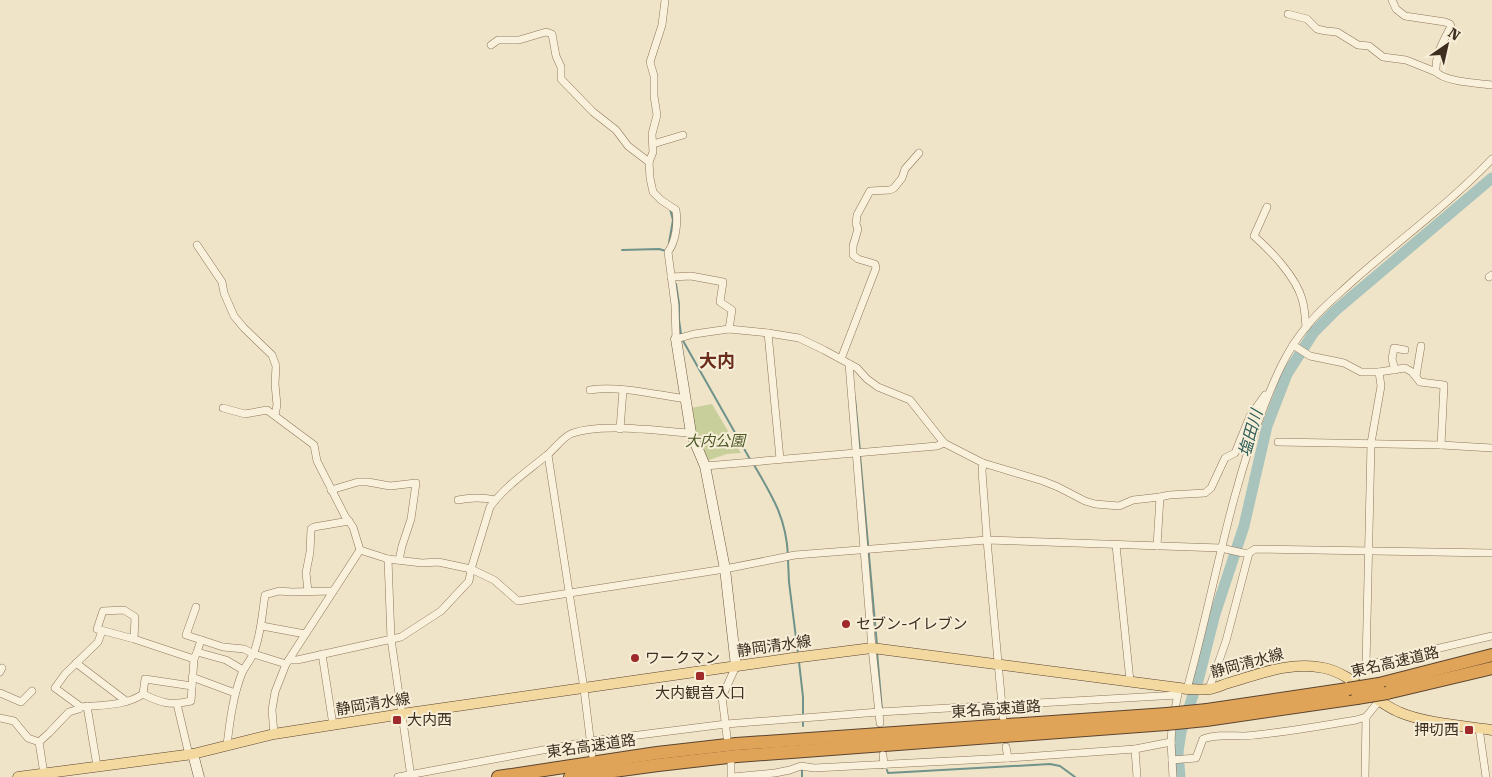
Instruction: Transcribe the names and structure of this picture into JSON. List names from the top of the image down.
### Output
{
  "streets": {
    "highway": ["東名高速道路"],
    "main road": ["静岡清水線"]
  },
  "crossings": [
    ["静岡清水線", "東名高速道路"]
  ],
  "districts": ["大内"],
  "water": ["塩田川"],
  "parks": ["大内公園"],
  "places": {
    "other": ["セブン-イレブン", "ワークマン"],
    "transit": ["大内観音入口", "大内西", "押切西"]
  },
  "north": "top right"
}
